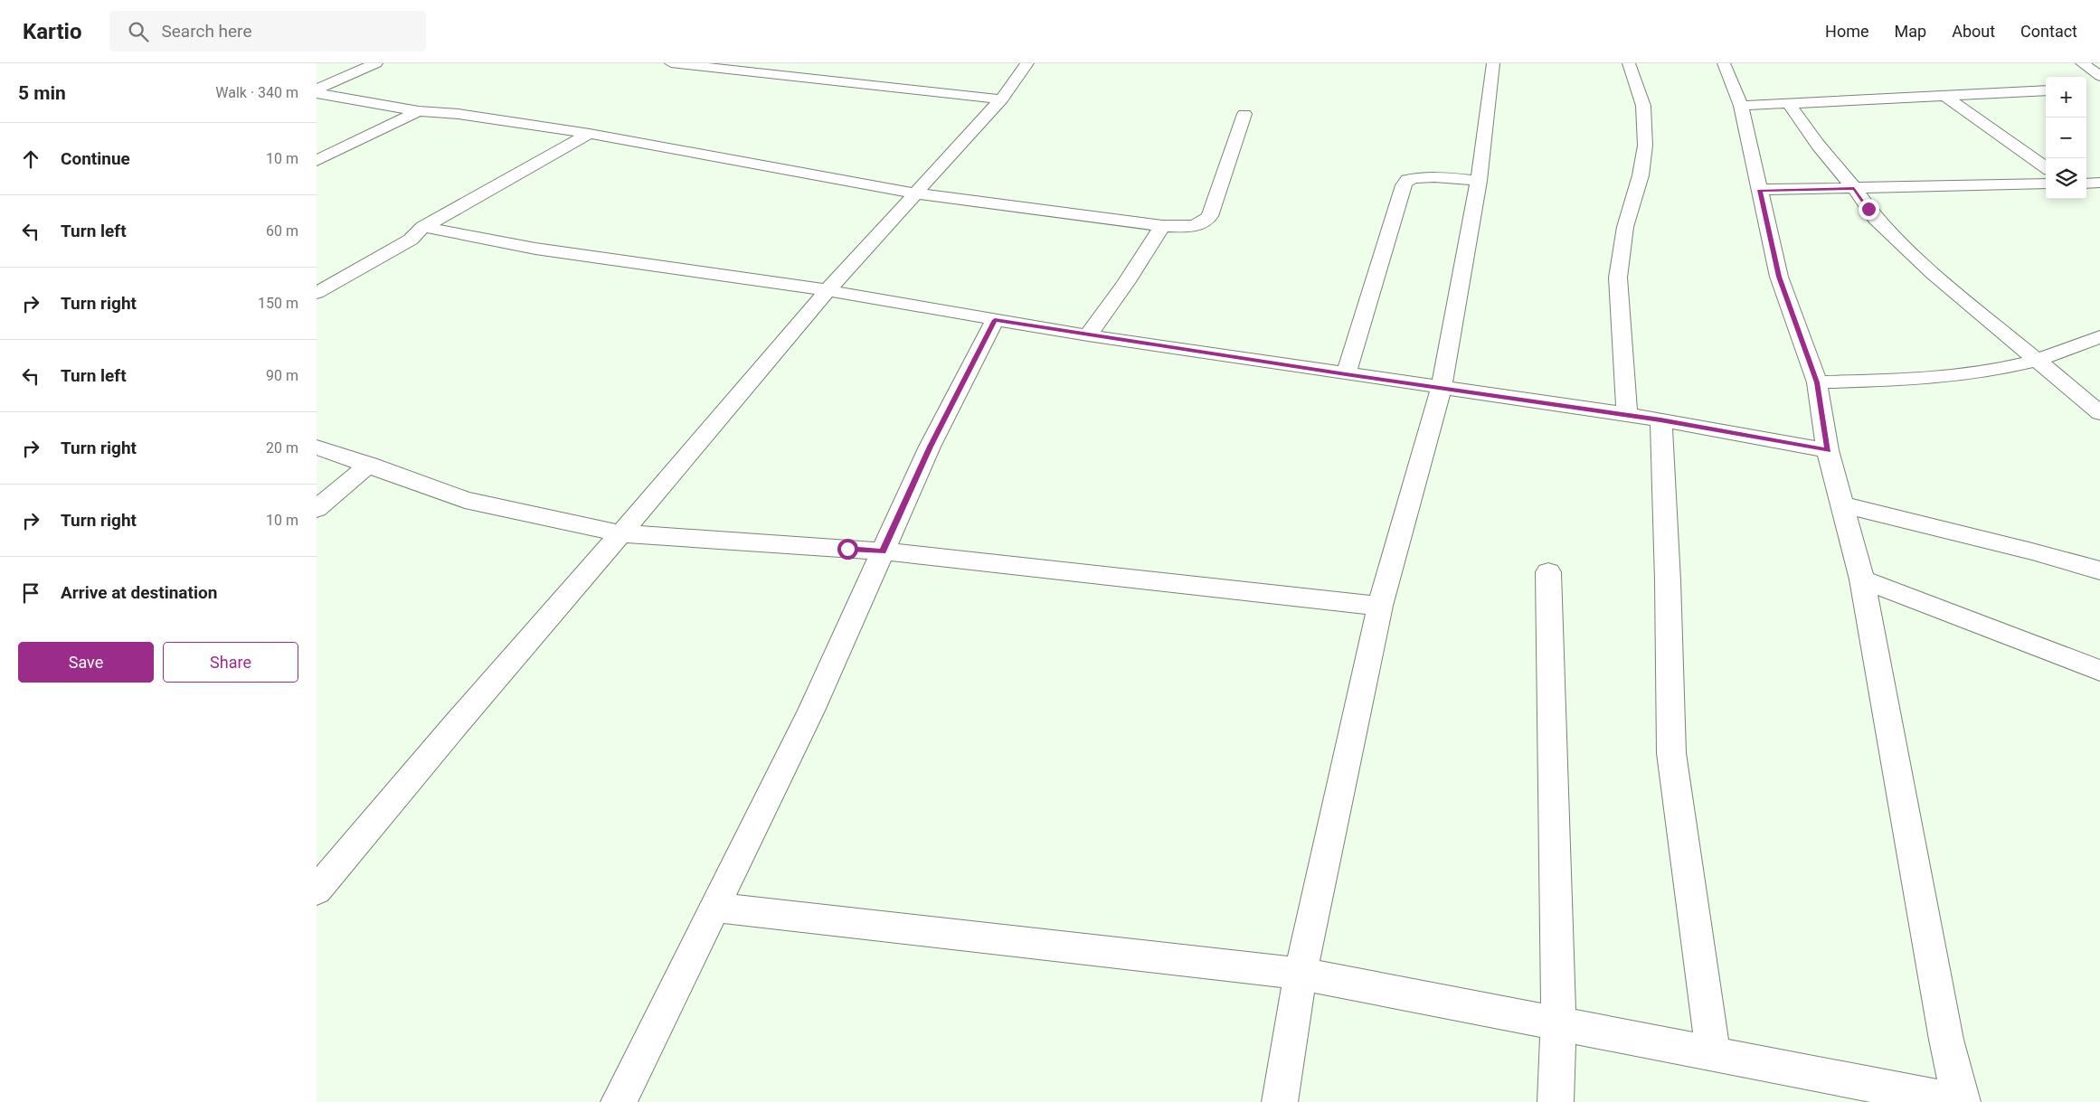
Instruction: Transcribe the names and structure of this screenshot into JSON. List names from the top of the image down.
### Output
{
  "page": {
    "header": "Kartio",
    "search": "Search here",
    "nav": [
      "Home",
      "Map",
      "About",
      "Contact"
    ],
    "heading": ["5 min", "Walk · 340 m"],
    "map_buttons": ["+", "−"],
    "list": [
      ["Continue", "10 m"],
      ["Turn left", "60 m"],
      ["Turn right", "150 m"],
      ["Turn left", "90 m"],
      ["Turn right", "20 m"],
      ["Turn right", "10 m"],
      "Arrive at destination"
    ],
    "buttons": ["Save", "Share"]
  }
}
